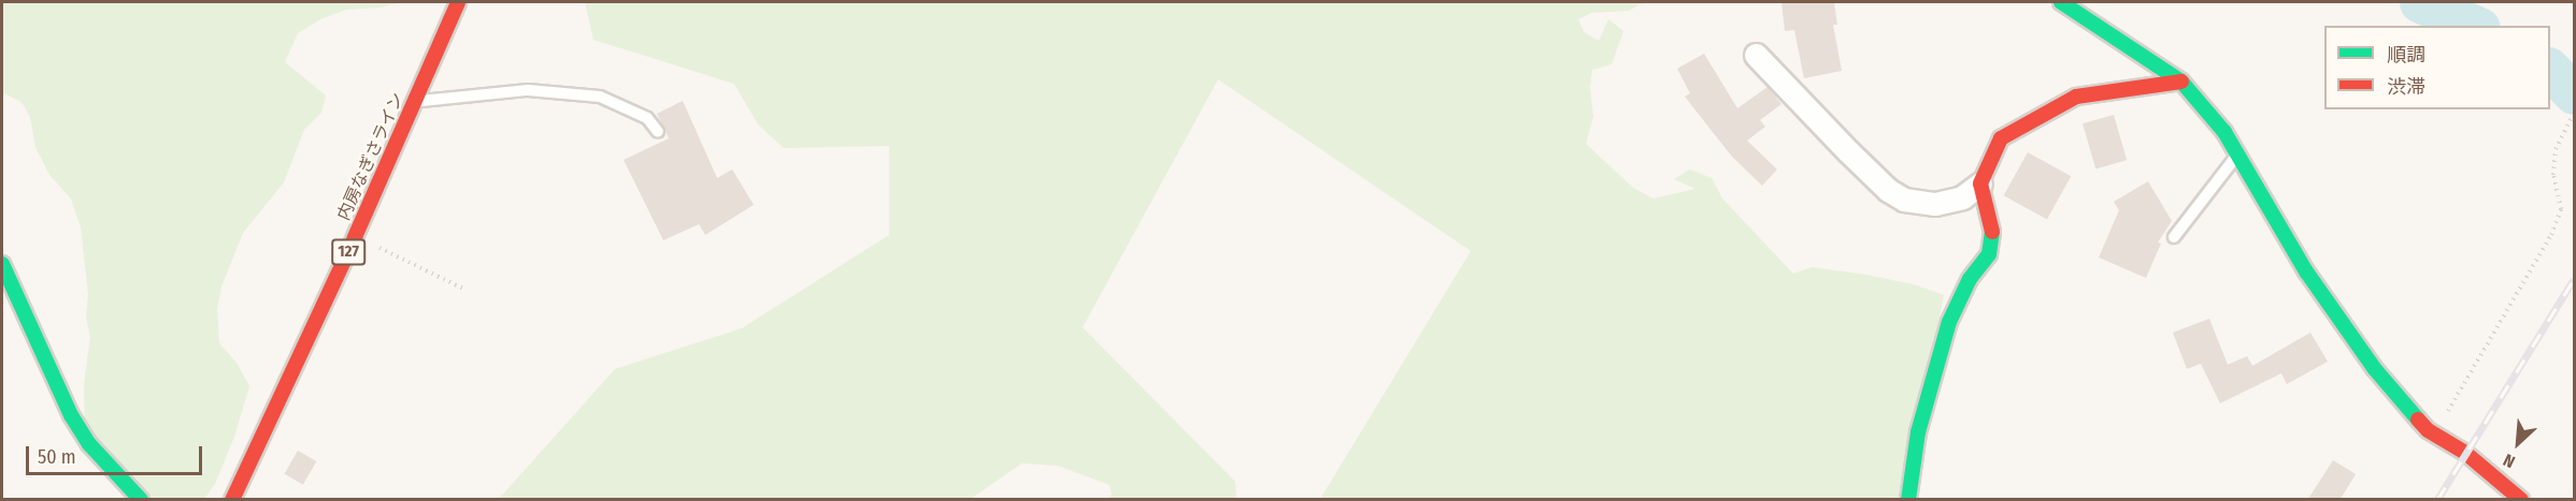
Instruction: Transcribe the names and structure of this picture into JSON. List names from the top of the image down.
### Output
{
  "streets": {
    "main road": ["内房なぎさライン", "127"]
  },
  "legend": ["順調", "渋滞"],
  "scale_bar": "50 m",
  "north": "bottom left"
}
